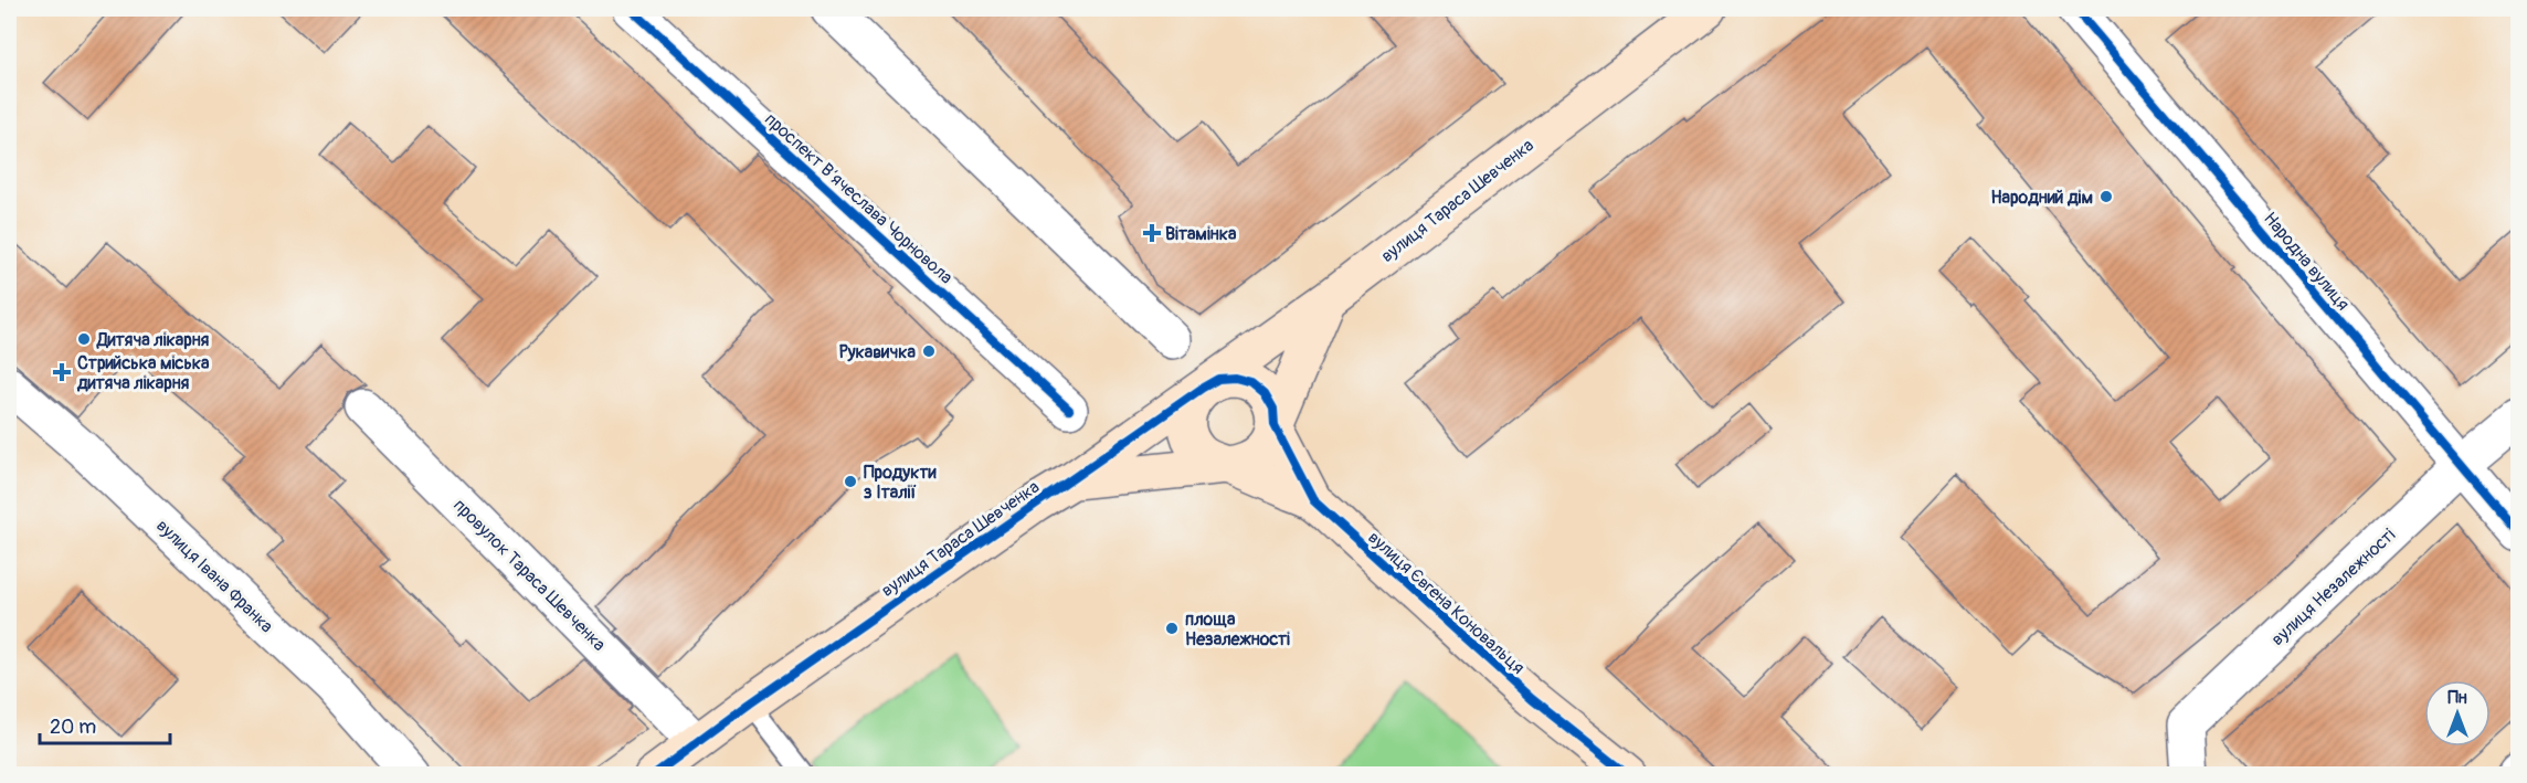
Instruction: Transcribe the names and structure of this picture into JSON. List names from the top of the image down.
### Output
{
  "streets": {
    "main road": ["вулиця Тараса Шевченка", "вулиця Євгена Коновальця"],
    "street": [
      "проспект Вʼячеслава Чорновола",
      "Народна вулиця",
      "провулок Тараса Шевченка",
      "вулиця Івана Франка",
      "вулиця Незалежності"
    ]
  },
  "crossings": [
    ["вулиця Тараса Шевченка", "провулок Тараса Шевченка"],
    ["вулиця Тараса Шевченка", "вулиця Євгена Коновальця"],
    ["Народна вулиця", "вулиця Незалежності"]
  ],
  "places": {
    "other": [
      "Народний дім",
      "Дитяча лікарня",
      "Рукавичка",
      "Продукти з Італії",
      "площа Незалежності"
    ],
    "health": ["Вітамінка", "Стрийська міська дитяча лікарня"]
  },
  "scale_bar": "20 m",
  "north": "top"
}
